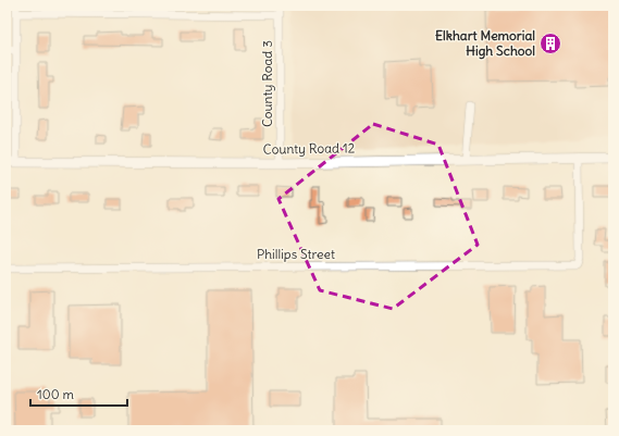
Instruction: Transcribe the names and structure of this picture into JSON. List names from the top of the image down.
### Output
{
  "streets": {
    "main road": ["County Road 12"],
    "street": ["County Road 3", "Phillips Street"]
  },
  "crossings": [
    ["County Road 3", "County Road 12"],
    ["County Road 12", "Phillips Street"]
  ],
  "places": {
    "building": ["Elkhart Memorial High School"]
  },
  "scale_bar": "100 m"
}
